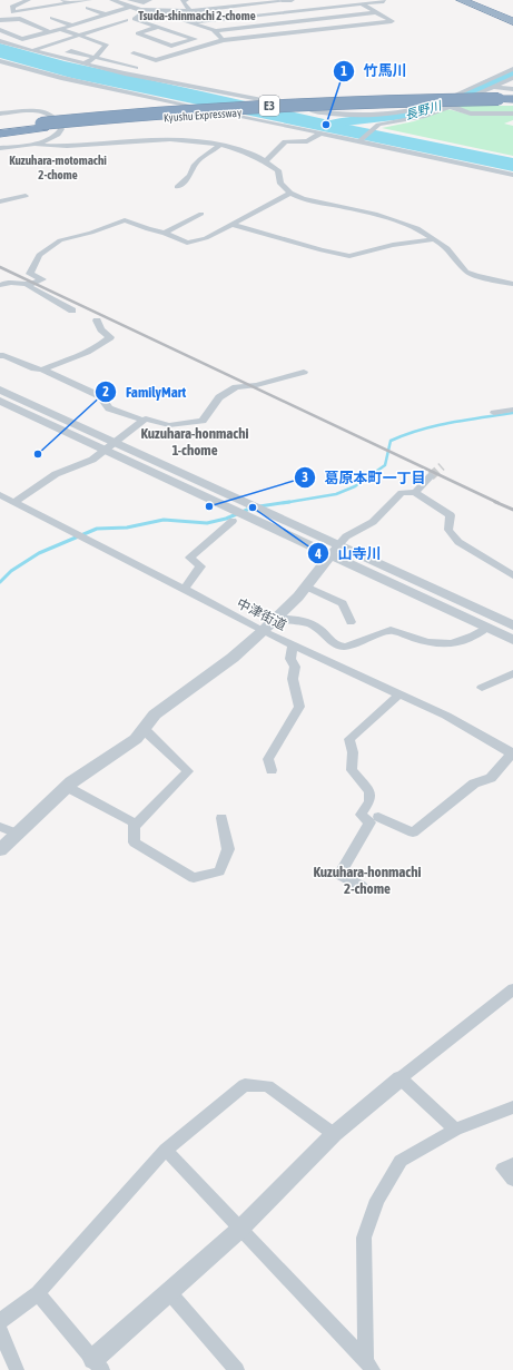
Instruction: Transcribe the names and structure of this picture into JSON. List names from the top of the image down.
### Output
{
  "streets": {
    "highway": ["E3", "Kyushu Expressway"],
    "street": ["中津街道"]
  },
  "districts": [
    "Tsuda-shinmachi 2-chome",
    "Kuzuhara-motomachi 2-chome",
    "Kuzuhara-honmachi 1-chome",
    "Kuzuhara-honmachi 2-chome"
  ],
  "water": ["長野川"],
  "places": [
    "竹馬川",
    "FamilyMart",
    "葛原本町一丁目",
    "山寺川"
  ]
}
